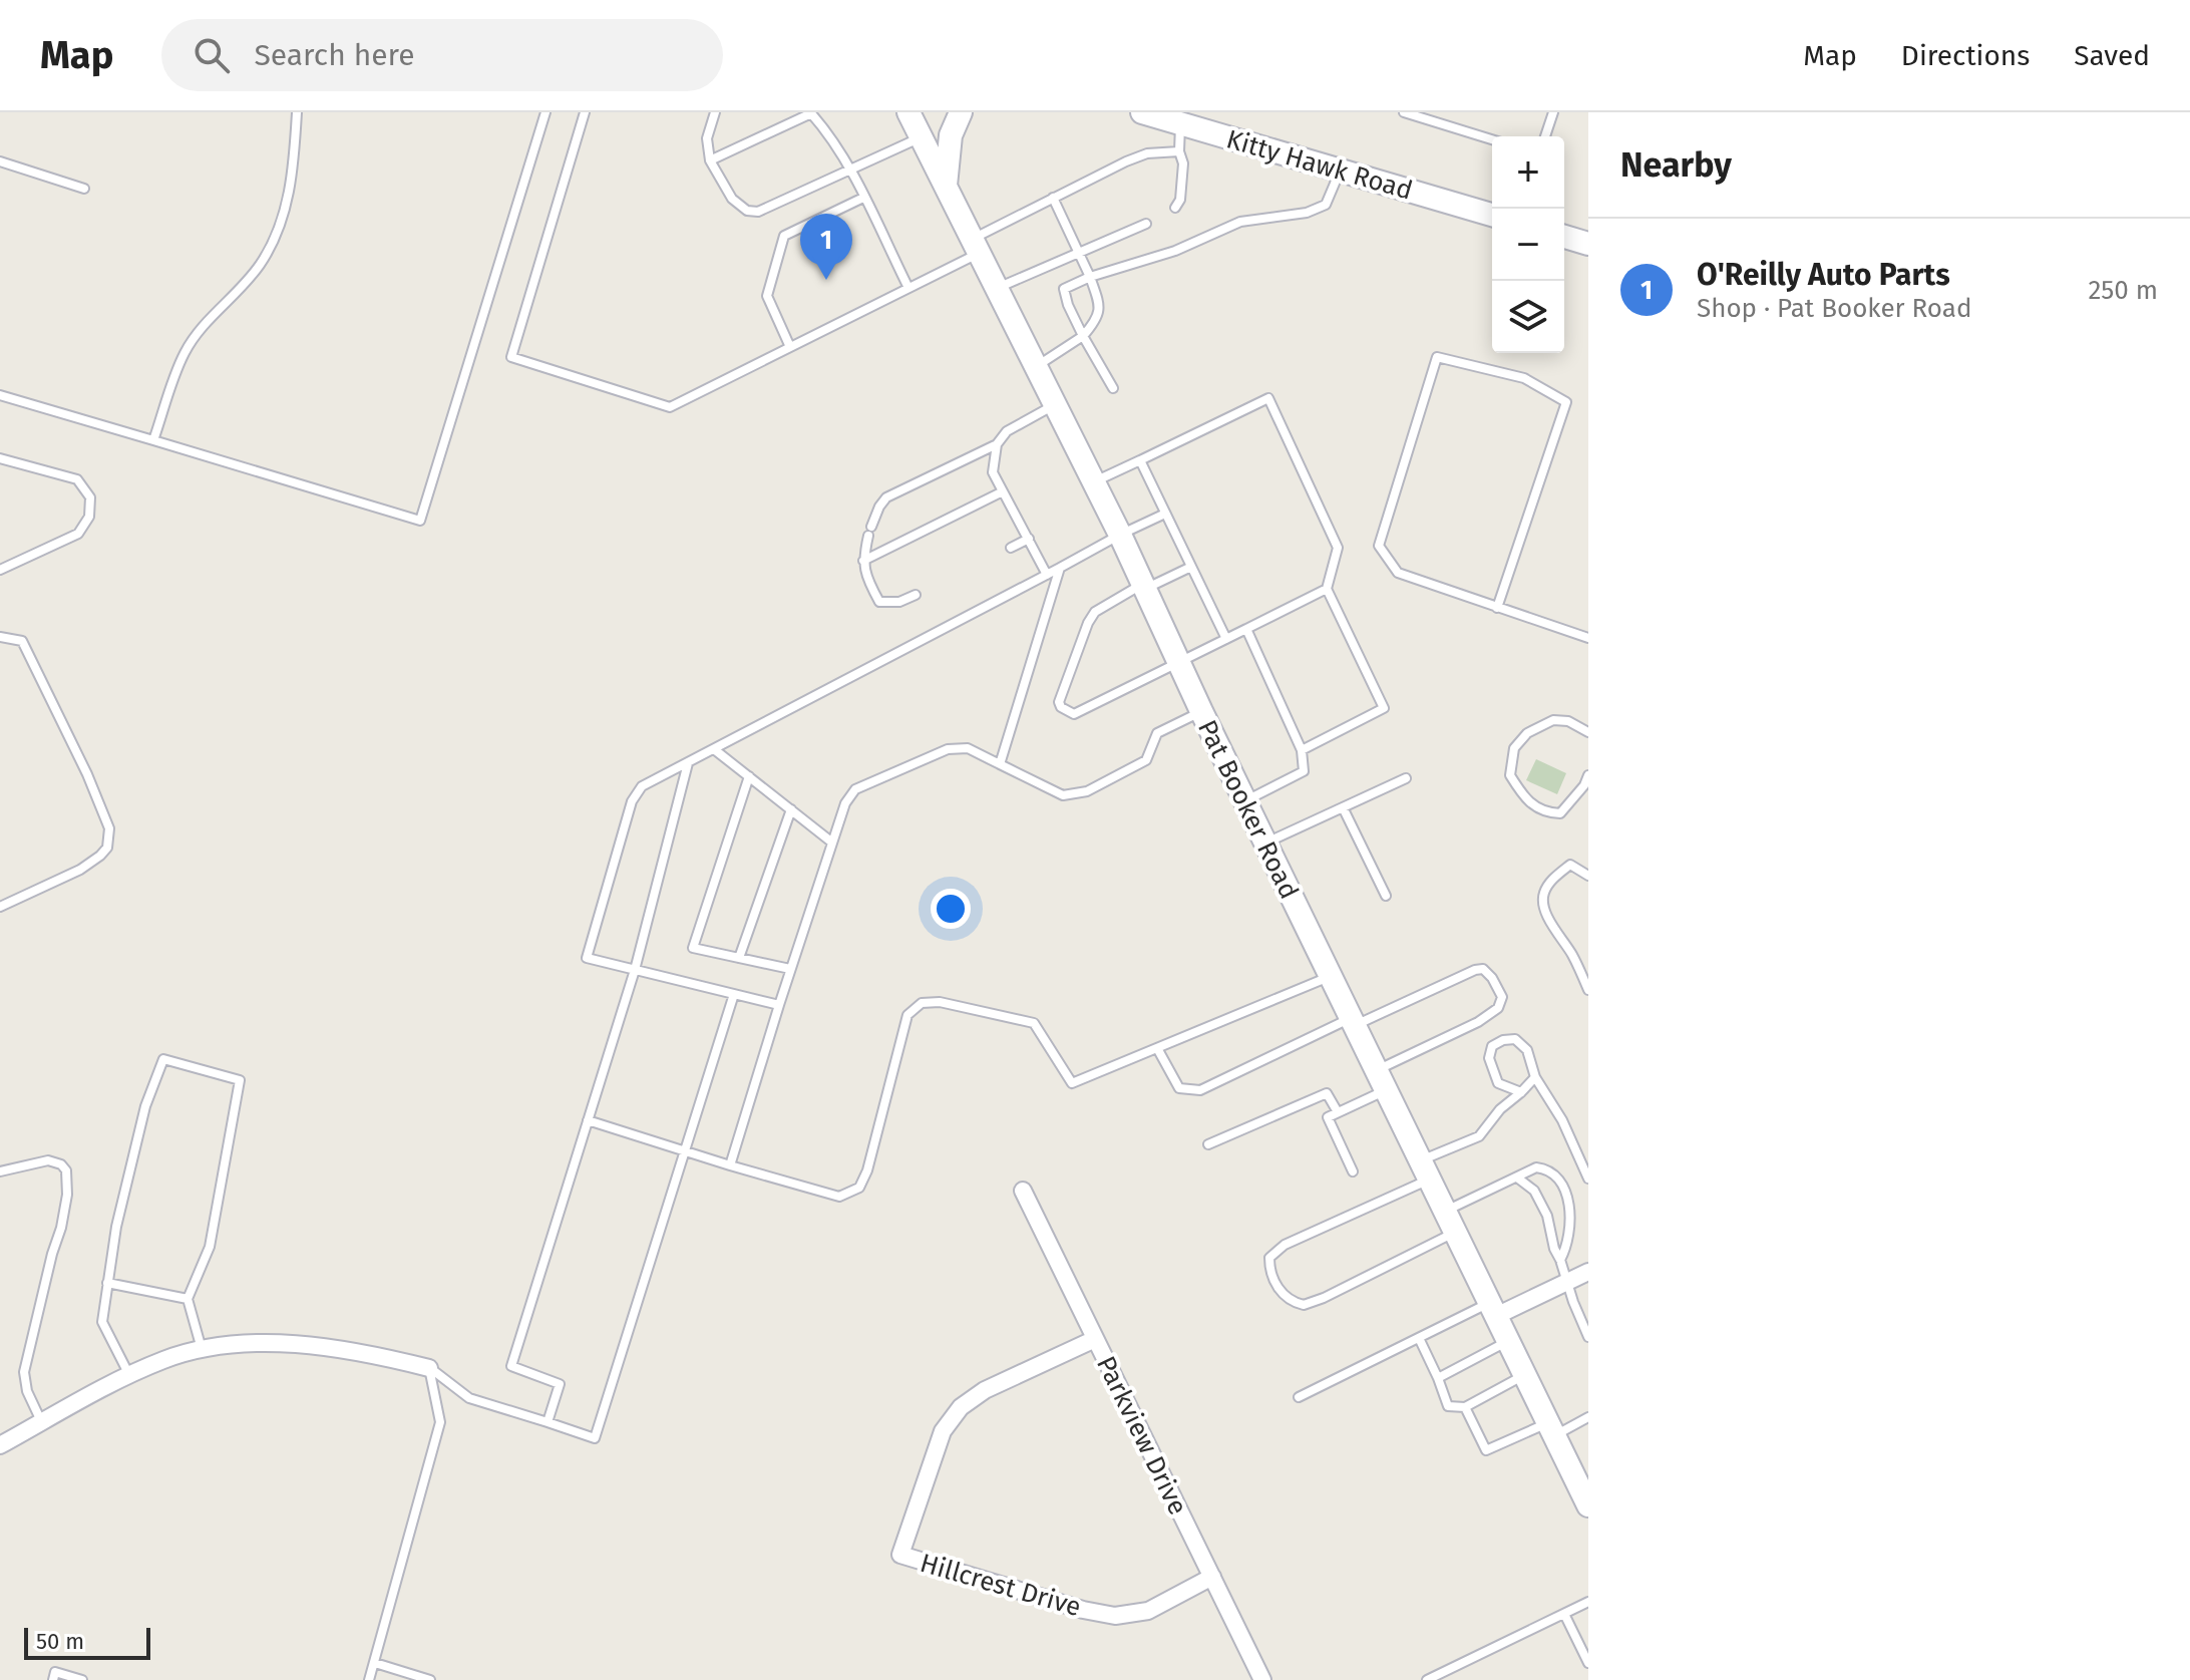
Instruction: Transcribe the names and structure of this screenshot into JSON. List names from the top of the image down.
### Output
{
  "streets": {
    "main road": ["Kitty Hawk Road", "Pat Booker Road"],
    "street": ["Parkview Drive", "Hillcrest Drive"]
  },
  "crossings": [
    ["Parkview Drive", "Hillcrest Drive"]
  ],
  "scale_bar": "50 m",
  "page": {
    "header": "Map",
    "search": "Search here",
    "nav": ["Map", "Directions", "Saved"],
    "heading": "Nearby",
    "map_buttons": ["+", "−"],
    "pins": "1",
    "list": [
      {
        "mark": "1",
        "name": "O'Reilly Auto Parts",
        "note": "Shop · Pat Booker Road",
        "value": "250 m"
      }
    ],
    "scale": "50 m"
  }
}
